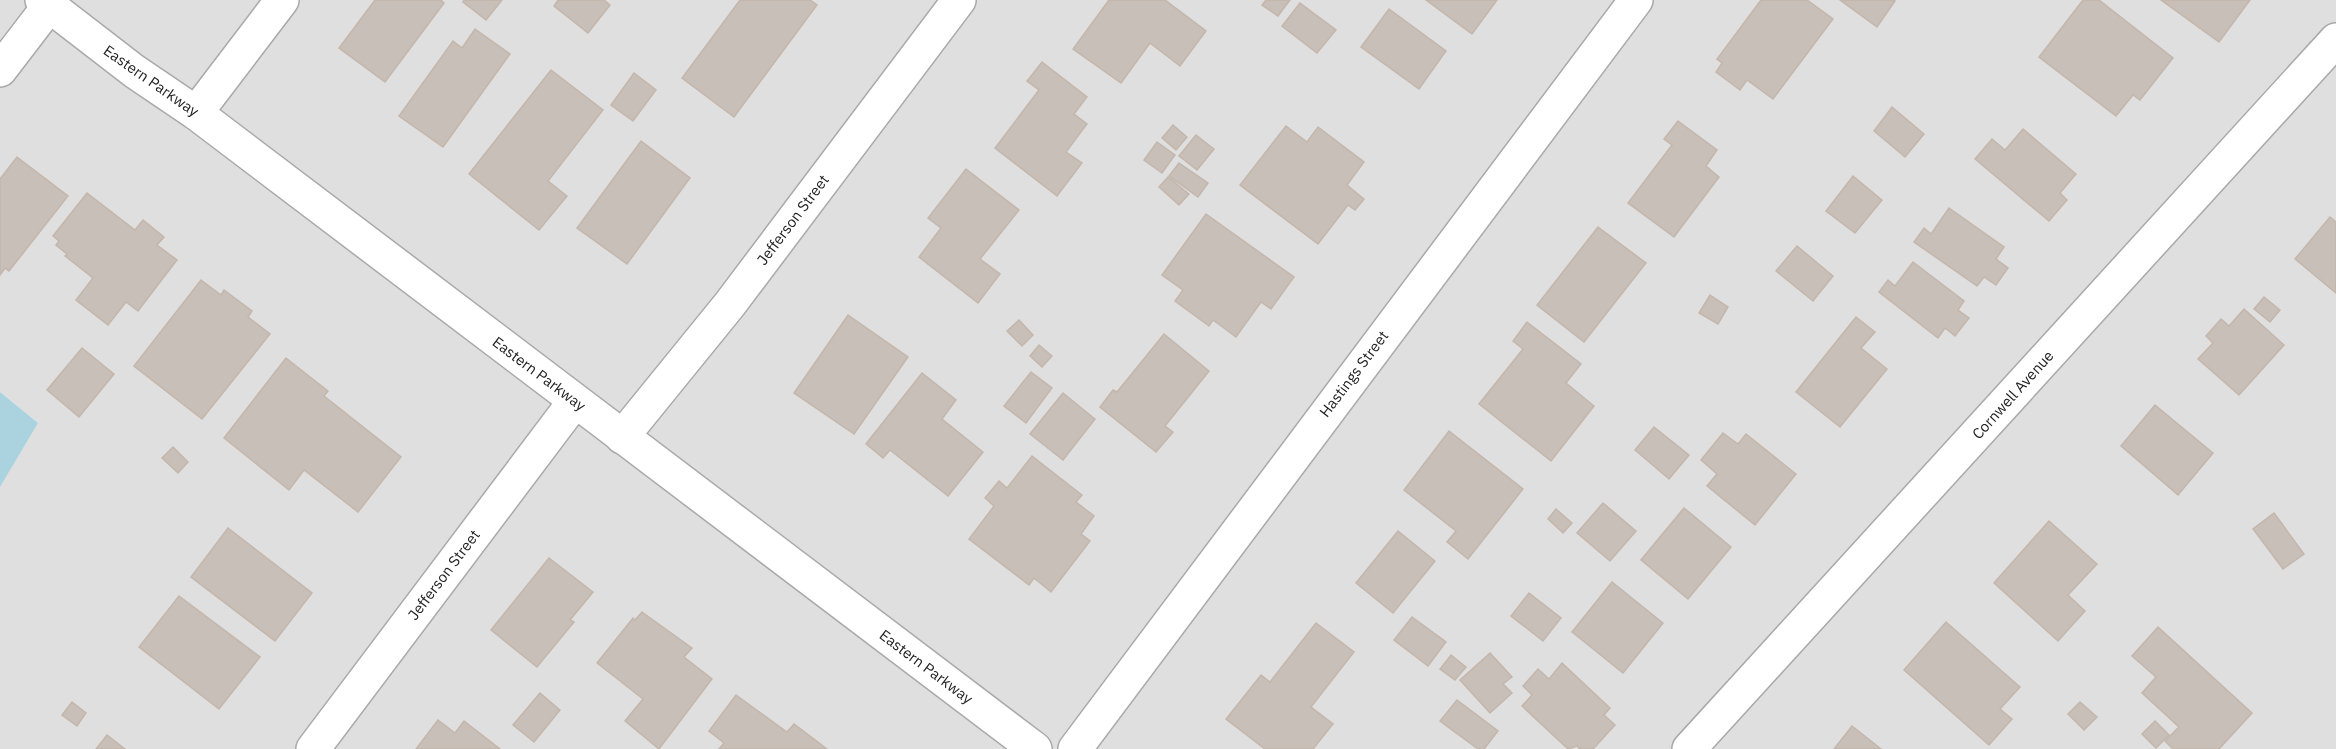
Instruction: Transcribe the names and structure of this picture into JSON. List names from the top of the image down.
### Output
{
  "streets": {
    "street": [
      "Eastern Parkway",
      "Jefferson Street",
      "Hastings Street",
      "Cornwell Avenue"
    ]
  },
  "crossings": [
    ["Eastern Parkway", "Jefferson Street"]
  ]
}
